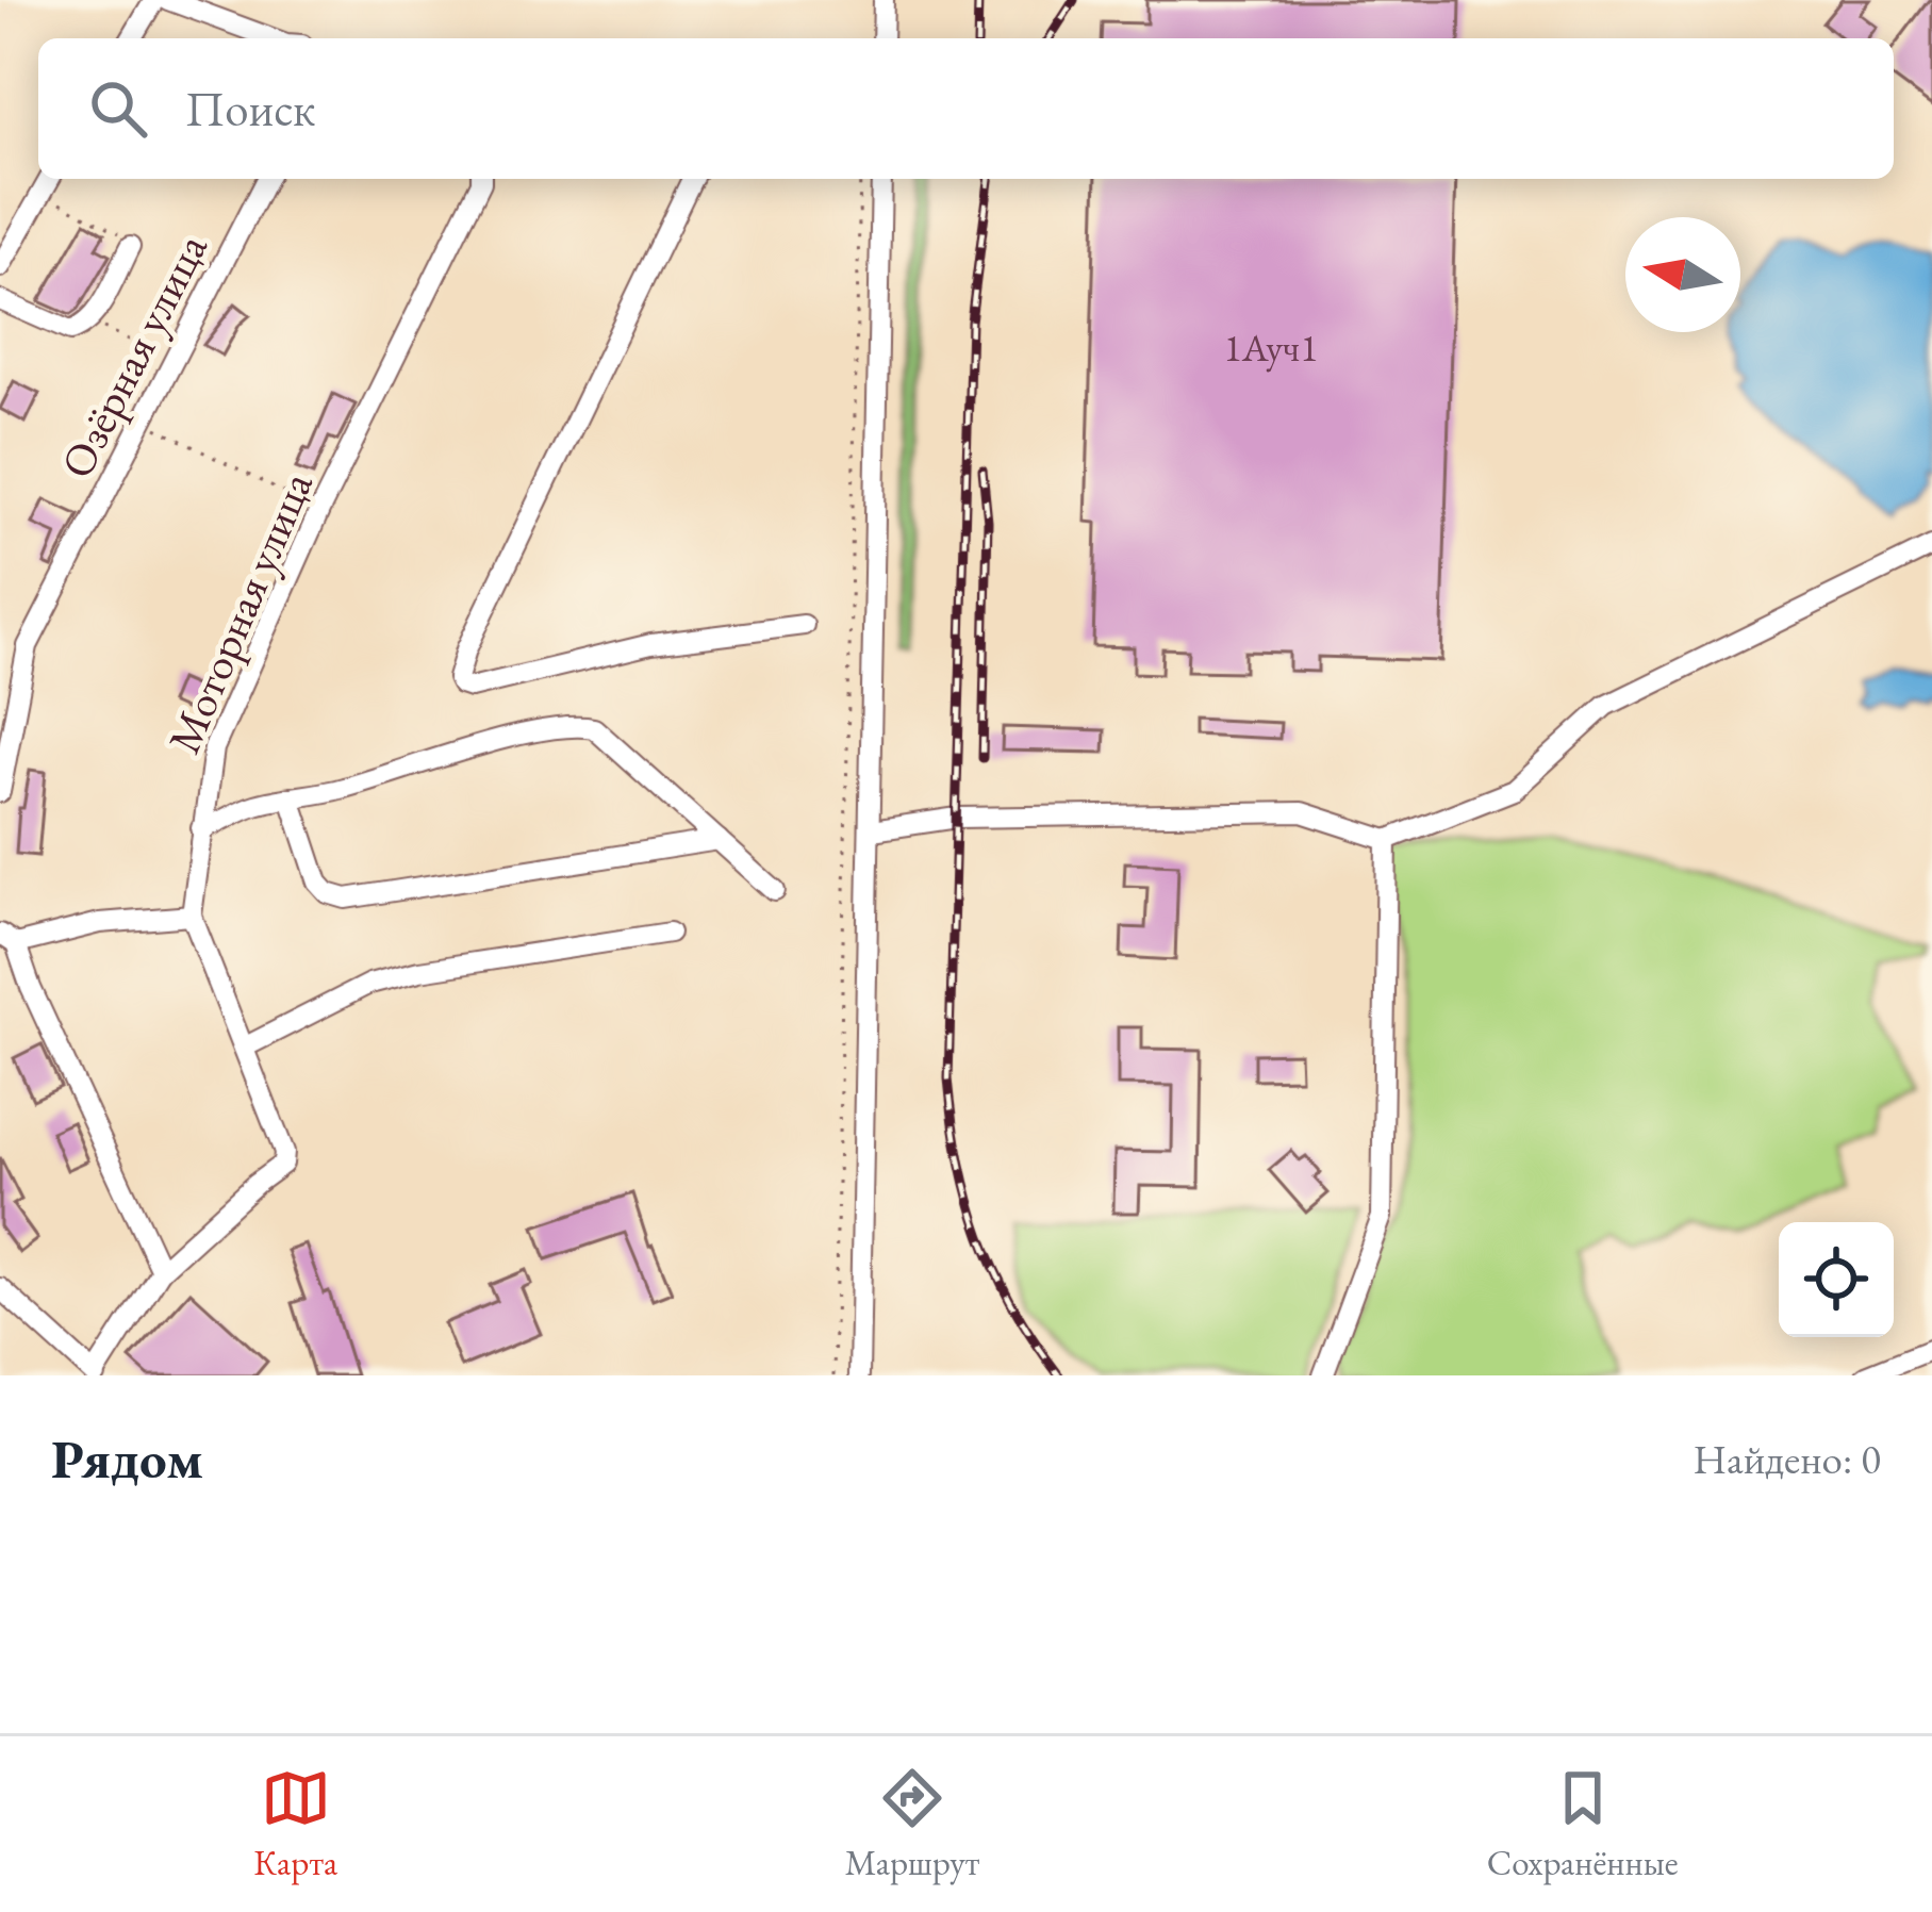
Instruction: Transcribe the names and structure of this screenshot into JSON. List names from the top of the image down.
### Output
{
  "streets": {
    "street": ["Озёрная улица", "Моторная улица"]
  },
  "house_numbers": ["1Ауч1"],
  "north": "left",
  "page": {
    "search": "Поиск",
    "heading": ["Рядом", "Найдено: 0"],
    "nav": ["Карта", "Маршрут", "Сохранённые"]
  }
}
